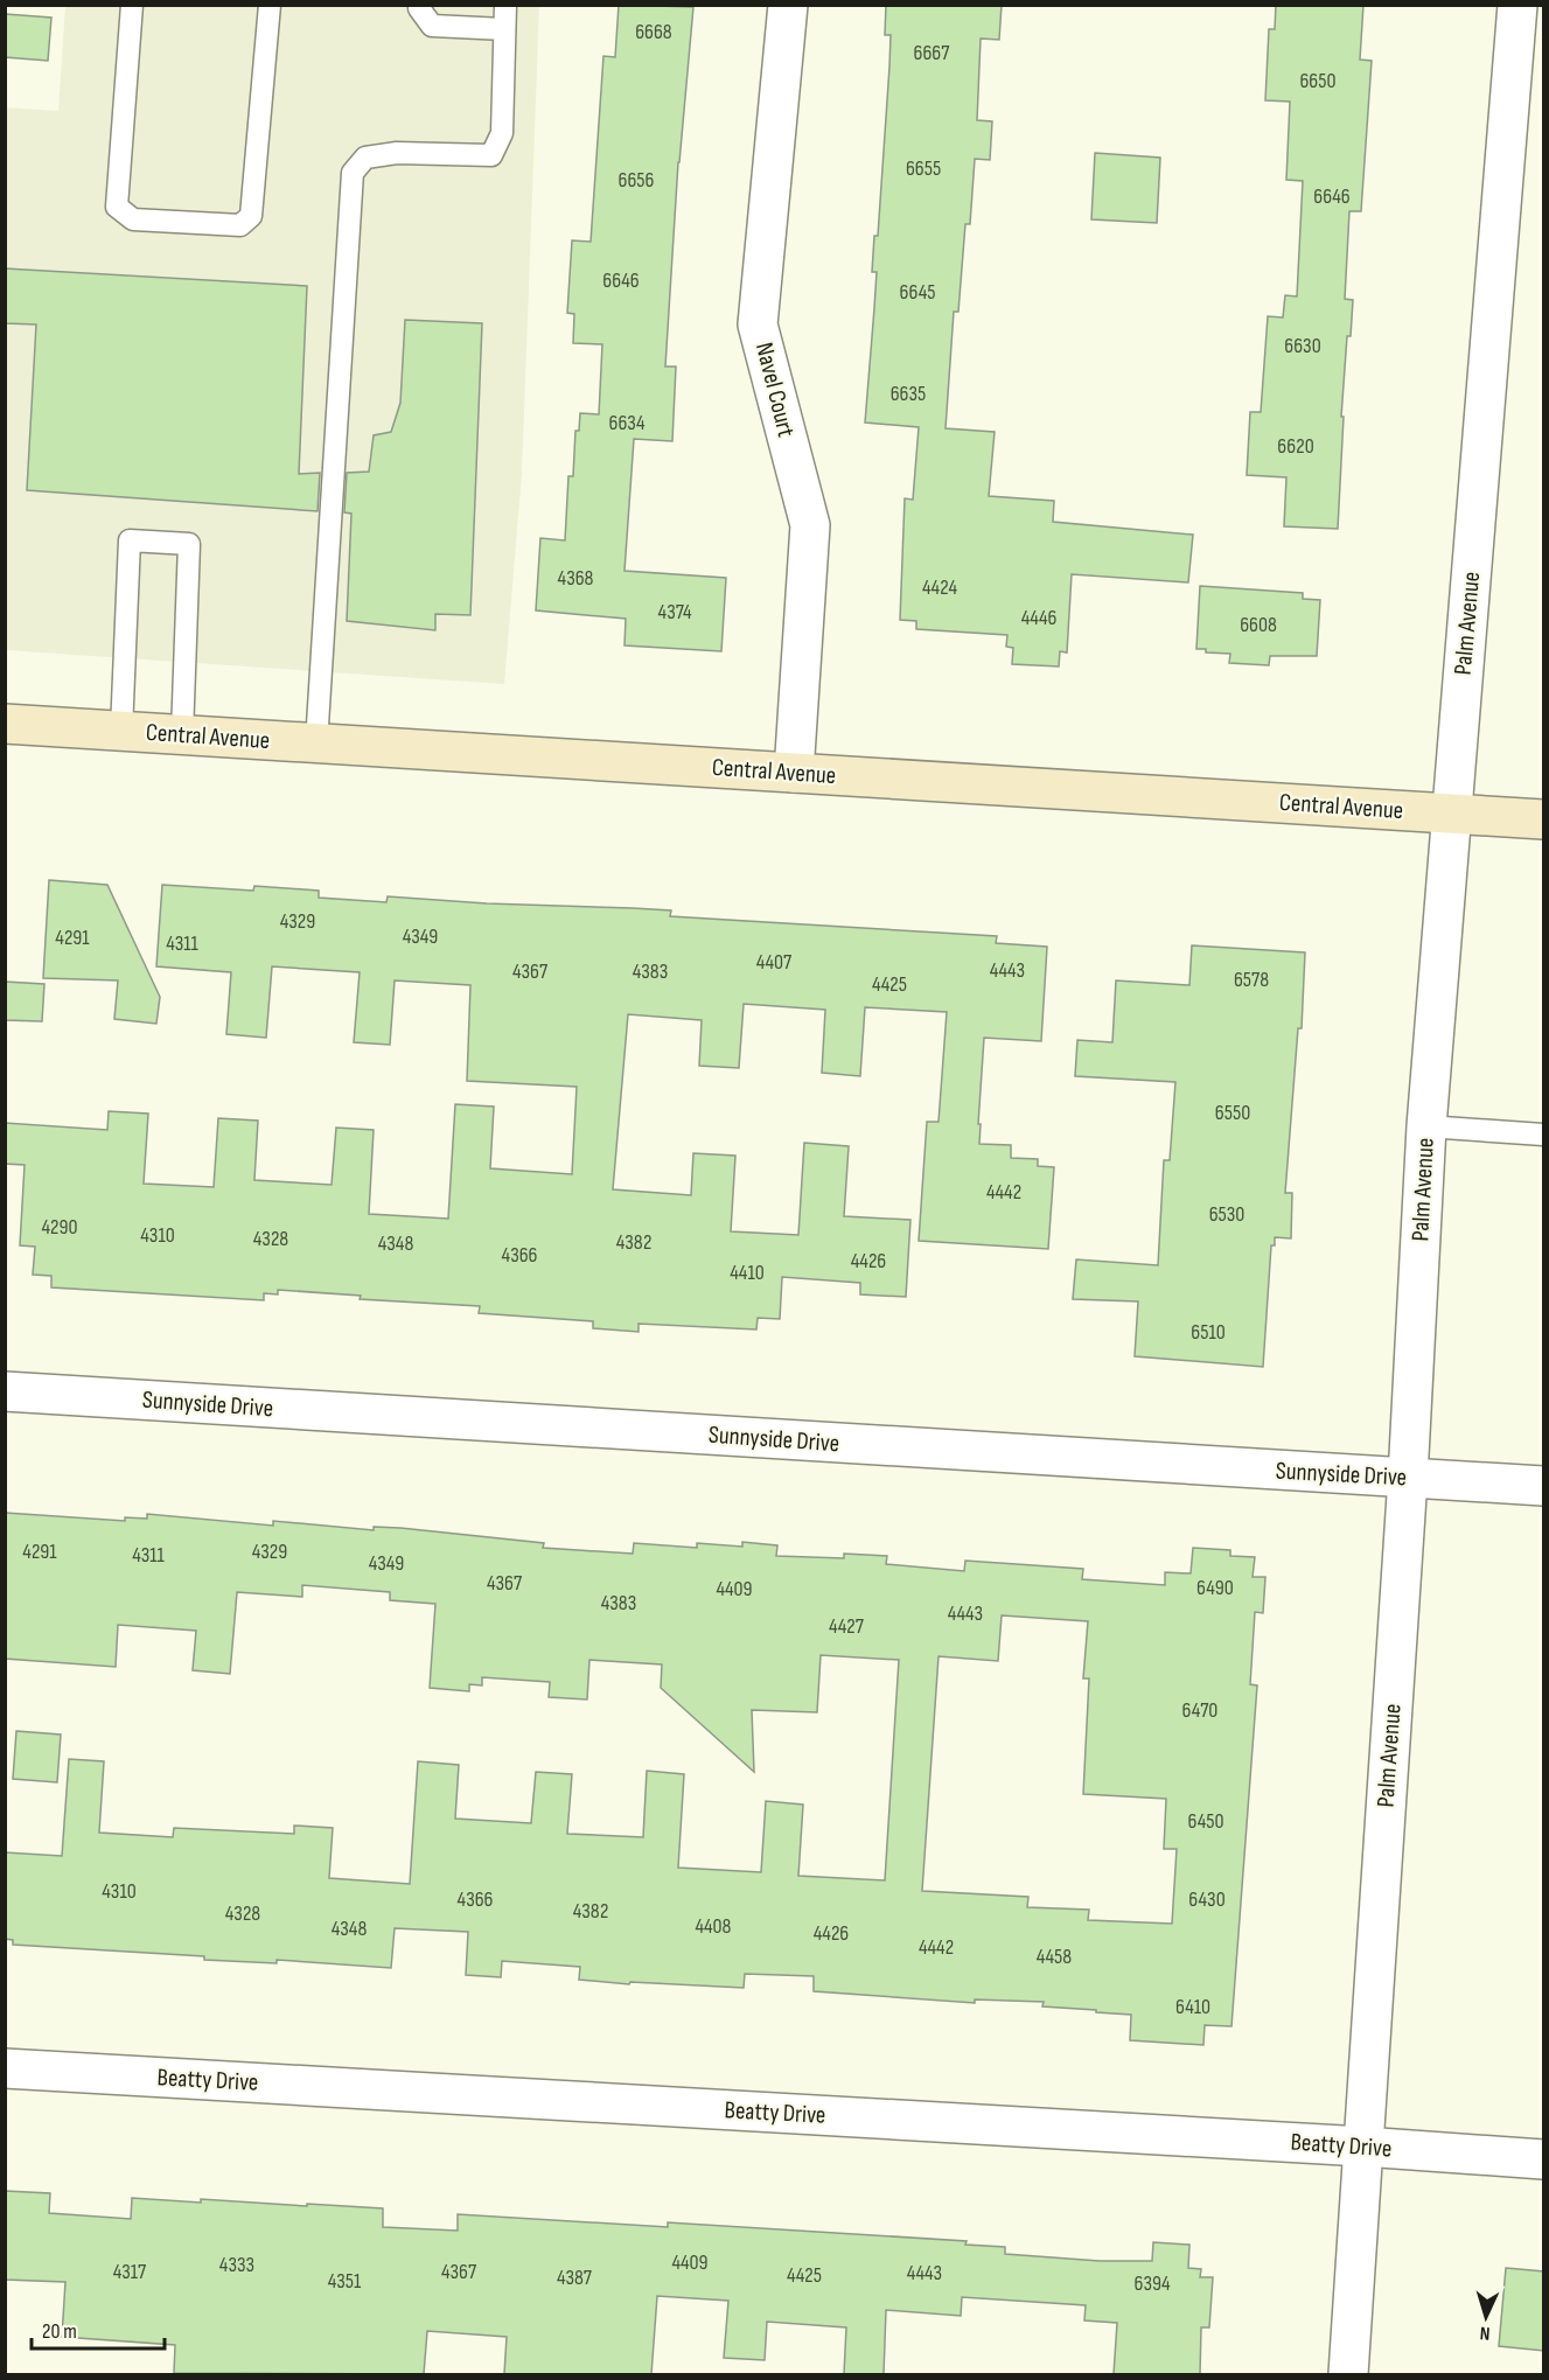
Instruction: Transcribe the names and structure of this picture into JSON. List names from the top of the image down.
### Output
{
  "streets": {
    "main road": ["Central Avenue"],
    "street": [
      "Navel Court",
      "Palm Avenue",
      "Sunnyside Drive",
      "Beatty Drive"
    ]
  },
  "crossings": [
    ["Navel Court", "Central Avenue"],
    ["Palm Avenue", "Central Avenue"],
    ["Palm Avenue", "Sunnyside Drive"],
    ["Palm Avenue", "Beatty Drive"]
  ],
  "house_numbers": [
    "6668",
    "6667",
    "6650",
    "6655",
    "6656",
    "6646",
    "6646",
    "6645",
    "6630",
    "6635",
    "6634",
    "6620",
    "4368",
    "4424",
    "4374",
    "4446",
    "6608",
    "4329",
    "4349",
    "4291",
    "4311",
    "4407",
    "4443",
    "4367",
    "4383",
    "6578",
    "4425",
    "6550",
    "4442",
    "6530",
    "4290",
    "4310",
    "4328",
    "4382",
    "4348",
    "4366",
    "4426",
    "4410",
    "6510",
    "4291",
    "4329",
    "4311",
    "4349",
    "4367",
    "6490",
    "4409",
    "4383",
    "4443",
    "4427",
    "6470",
    "6450",
    "4310",
    "4366",
    "6430",
    "4382",
    "4328",
    "4408",
    "4348",
    "4426",
    "4442",
    "4458",
    "6410",
    "4409",
    "4333",
    "4317",
    "4367",
    "4443",
    "4425",
    "4387",
    "4351",
    "6394"
  ],
  "scale_bar": "20 m",
  "north": "bottom"
}
